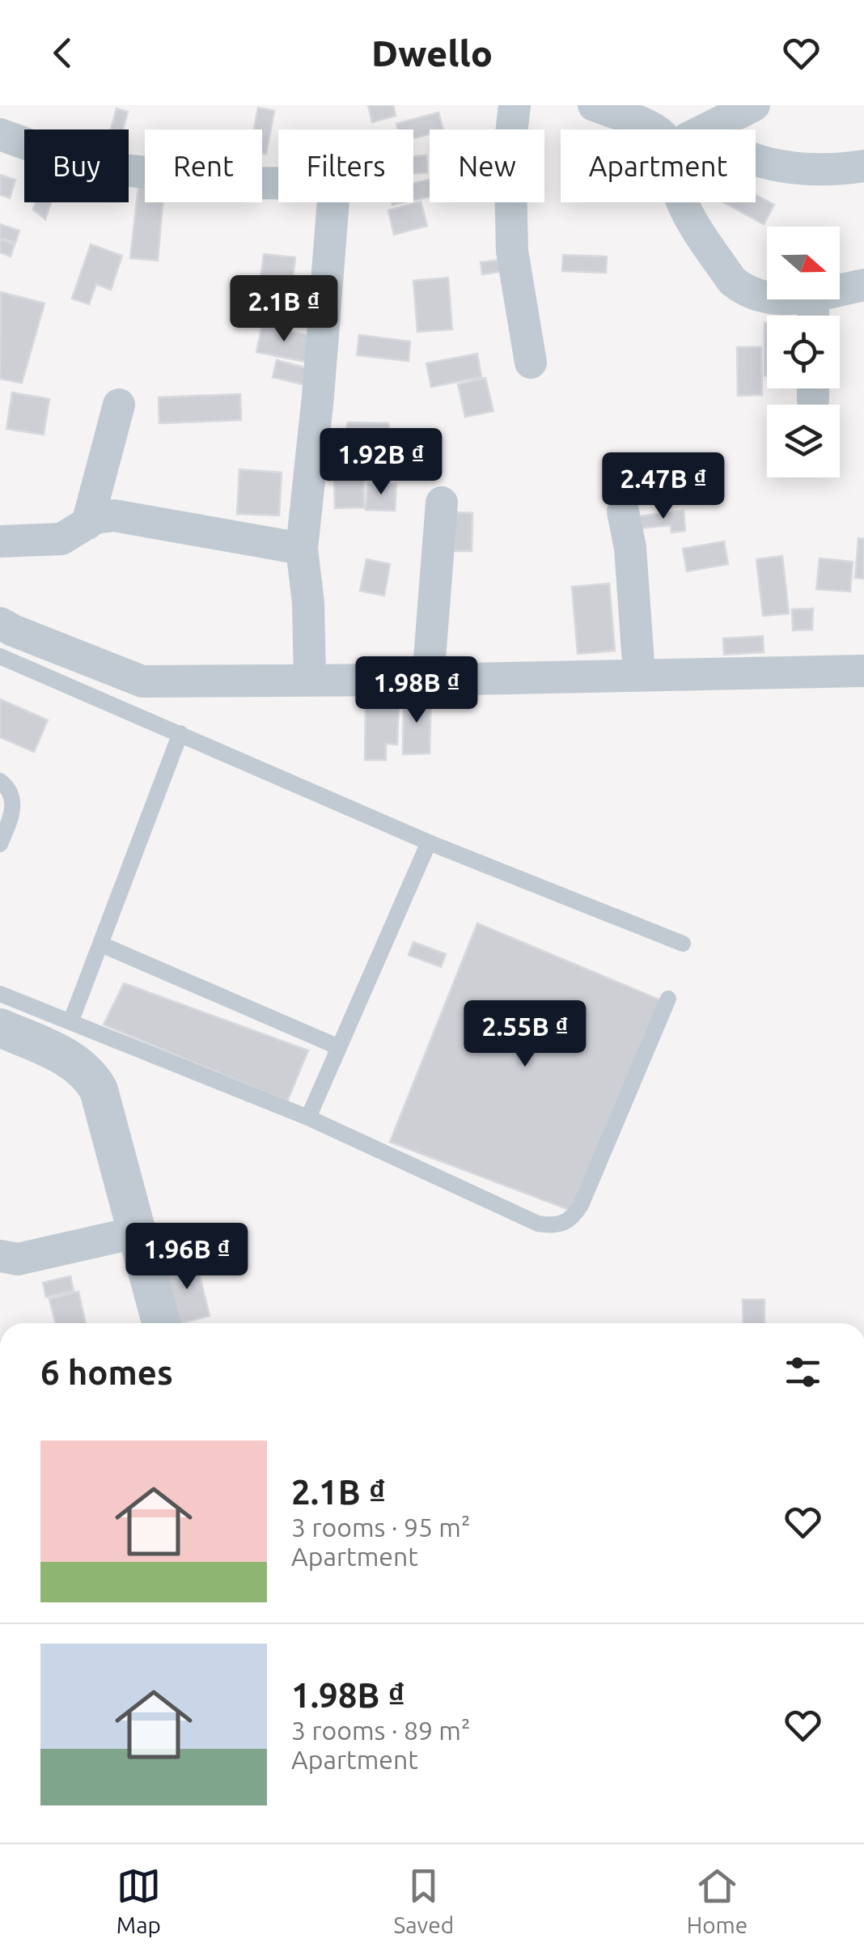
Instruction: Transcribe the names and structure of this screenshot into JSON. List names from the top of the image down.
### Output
{
  "north": "right",
  "page": {
    "header": "Dwello",
    "chip": [
      "Buy",
      "Rent",
      "Filters",
      "New",
      "Apartment"
    ],
    "price": [
      "2.1B ₫",
      "1.92B ₫",
      "2.47B ₫",
      "1.98B ₫",
      "2.55B ₫",
      "1.96B ₫"
    ],
    "heading": "6 homes",
    "list": [
      {
        "name": "2.1B ₫",
        "note": "3 rooms · 95 m² · Apartment"
      },
      {
        "name": "1.98B ₫",
        "note": "3 rooms · 89 m² · Apartment"
      }
    ],
    "tabs": ["Map", "Saved", "Home"]
  }
}
